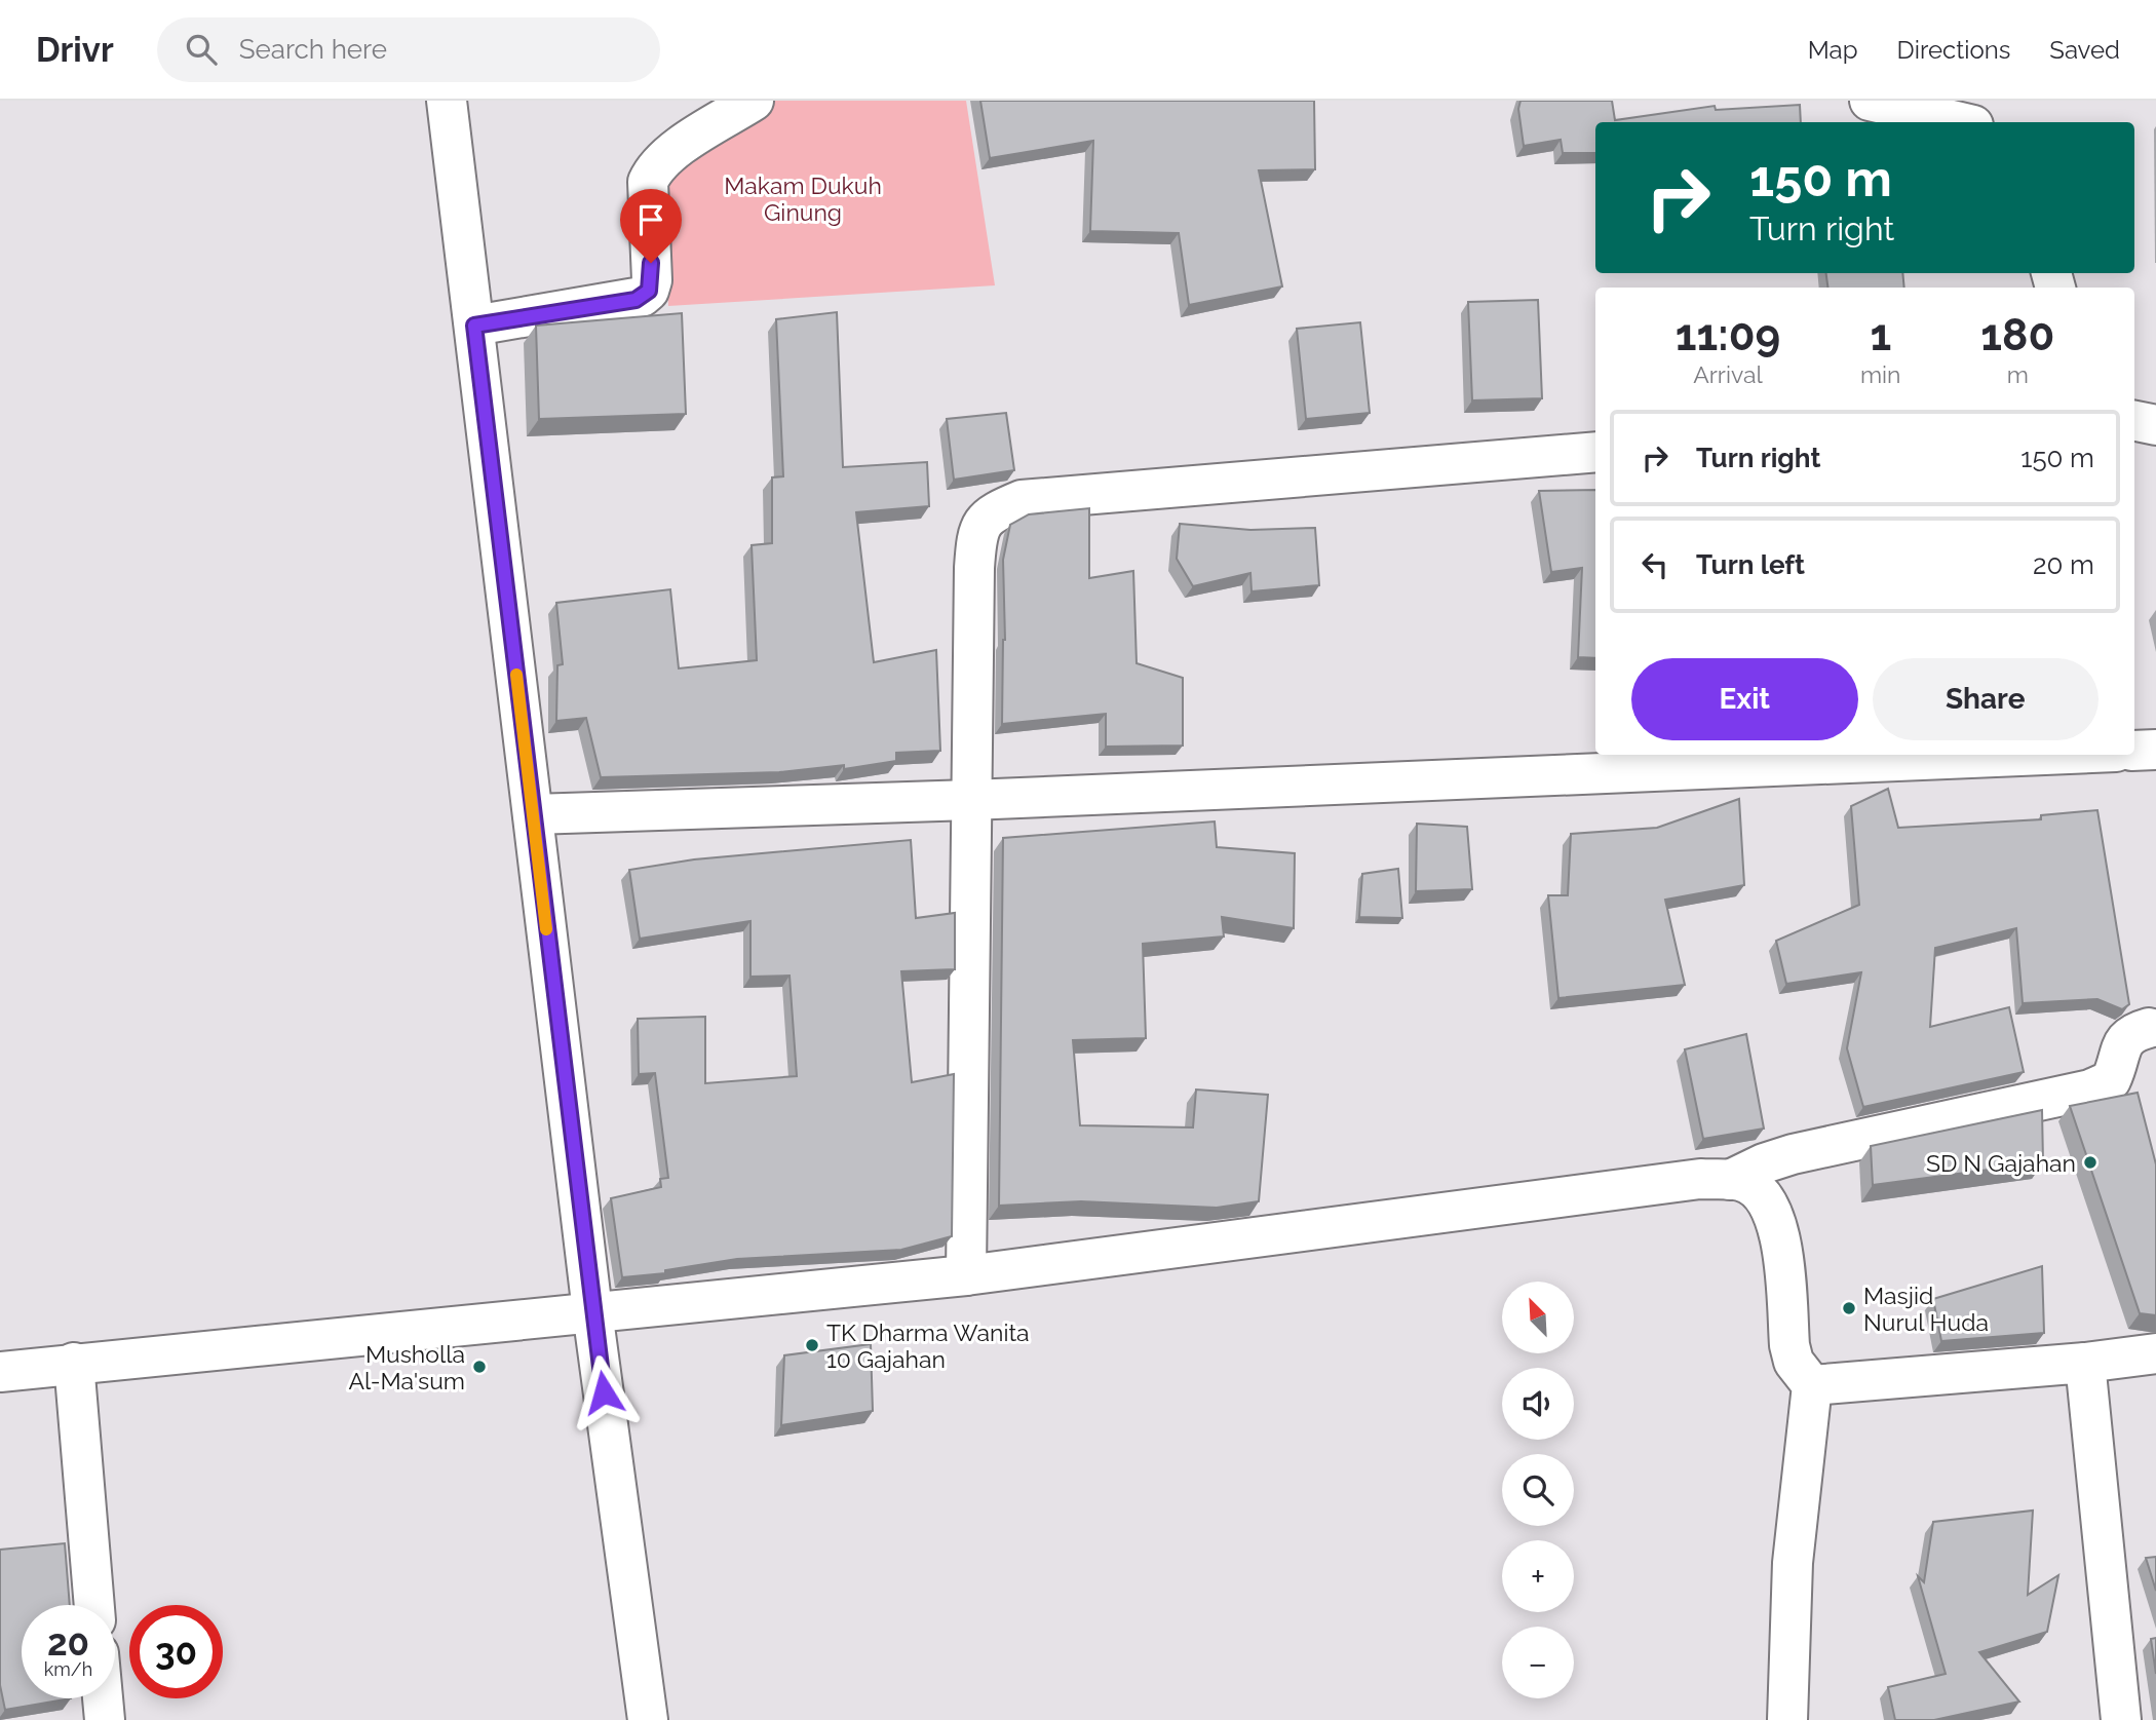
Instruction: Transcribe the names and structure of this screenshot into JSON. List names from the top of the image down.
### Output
{
  "parks": ["Makam Dukuh Ginung"],
  "places": [
    "SD N Gajahan",
    "Masjid Nurul Huda",
    "TK Dharma Wanita 10 Gajahan",
    "Musholla Al-Ma'sum"
  ],
  "north": "top left",
  "page": {
    "header": "Drivr",
    "search": "Search here",
    "nav": ["Map", "Directions", "Saved"],
    "turn": ["150 m", "Turn right"],
    "eta": [
      "11:09",
      "Arrival",
      "1",
      "min",
      "180",
      "m"
    ],
    "list": [
      {
        "name": "Turn right",
        "value": "150 m"
      },
      {
        "name": "Turn left",
        "value": "20 m"
      }
    ],
    "buttons": ["Exit", "Share"],
    "map_buttons": ["+", "−"],
    "speed": "20 km/h",
    "limit": "30"
  }
}
